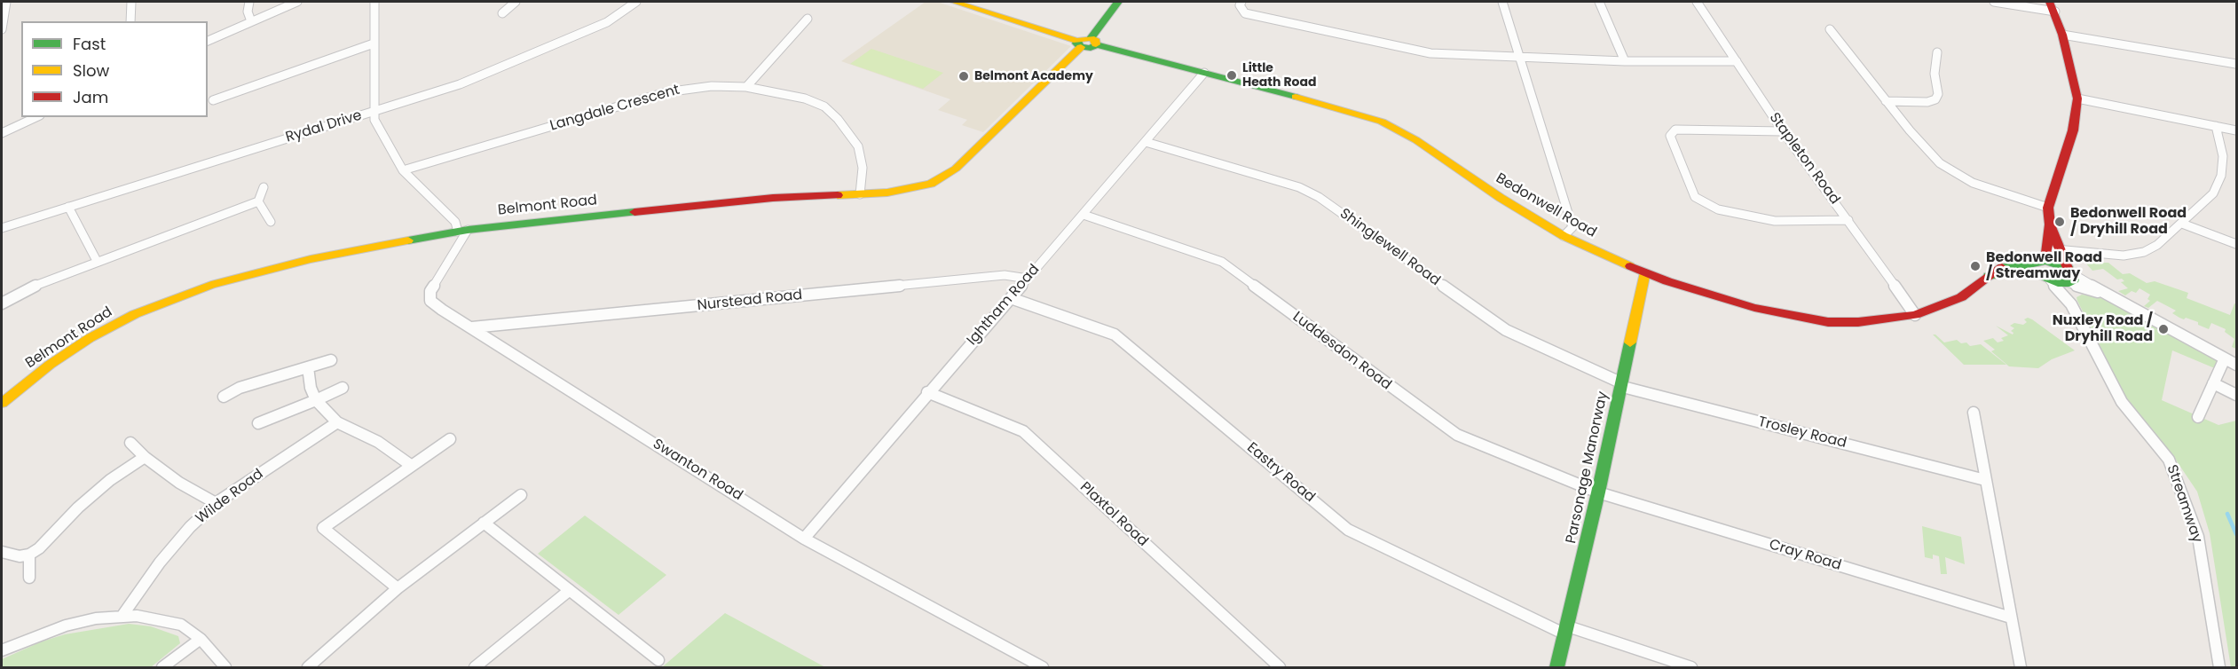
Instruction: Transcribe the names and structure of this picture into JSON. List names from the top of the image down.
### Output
{
  "streets": {
    "street": [
      "Langdale Crescent",
      "Rydal Drive",
      "Stapleton Road",
      "Belmont Road",
      "Bedonwell Road",
      "Shinglewell Road",
      "Nurstead Road",
      "Ightham Road",
      "Luddesdon Road",
      "Trosley Road",
      "Parsonage Manorway",
      "Swanton Road",
      "Eastry Road",
      "Wilde Road",
      "Streamway",
      "Plaxtol Road",
      "Cray Road"
    ]
  },
  "crossings": [
    ["Langdale Crescent", "Belmont Road"],
    ["Stapleton Road", "Bedonwell Road"],
    ["Belmont Road", "Bedonwell Road"],
    ["Belmont Road", "Swanton Road"],
    ["Bedonwell Road", "Ightham Road"],
    ["Bedonwell Road", "Parsonage Manorway"],
    ["Bedonwell Road", "Streamway"],
    ["Shinglewell Road", "Ightham Road"],
    ["Shinglewell Road", "Trosley Road"],
    ["Shinglewell Road", "Parsonage Manorway"],
    ["Nurstead Road", "Ightham Road"],
    ["Nurstead Road", "Swanton Road"],
    ["Ightham Road", "Luddesdon Road"],
    ["Ightham Road", "Swanton Road"],
    ["Ightham Road", "Eastry Road"],
    ["Ightham Road", "Plaxtol Road"],
    ["Luddesdon Road", "Parsonage Manorway"],
    ["Luddesdon Road", "Cray Road"],
    ["Trosley Road", "Parsonage Manorway"],
    ["Parsonage Manorway", "Eastry Road"],
    ["Parsonage Manorway", "Cray Road"]
  ],
  "places": [
    "Little Heath Road",
    "Belmont Academy",
    "Bedonwell Road / Dryhill Road",
    "Bedonwell Road / Streamway",
    "Nuxley Road / Dryhill Road"
  ],
  "legend": ["Fast", "Slow", "Jam"]
}
